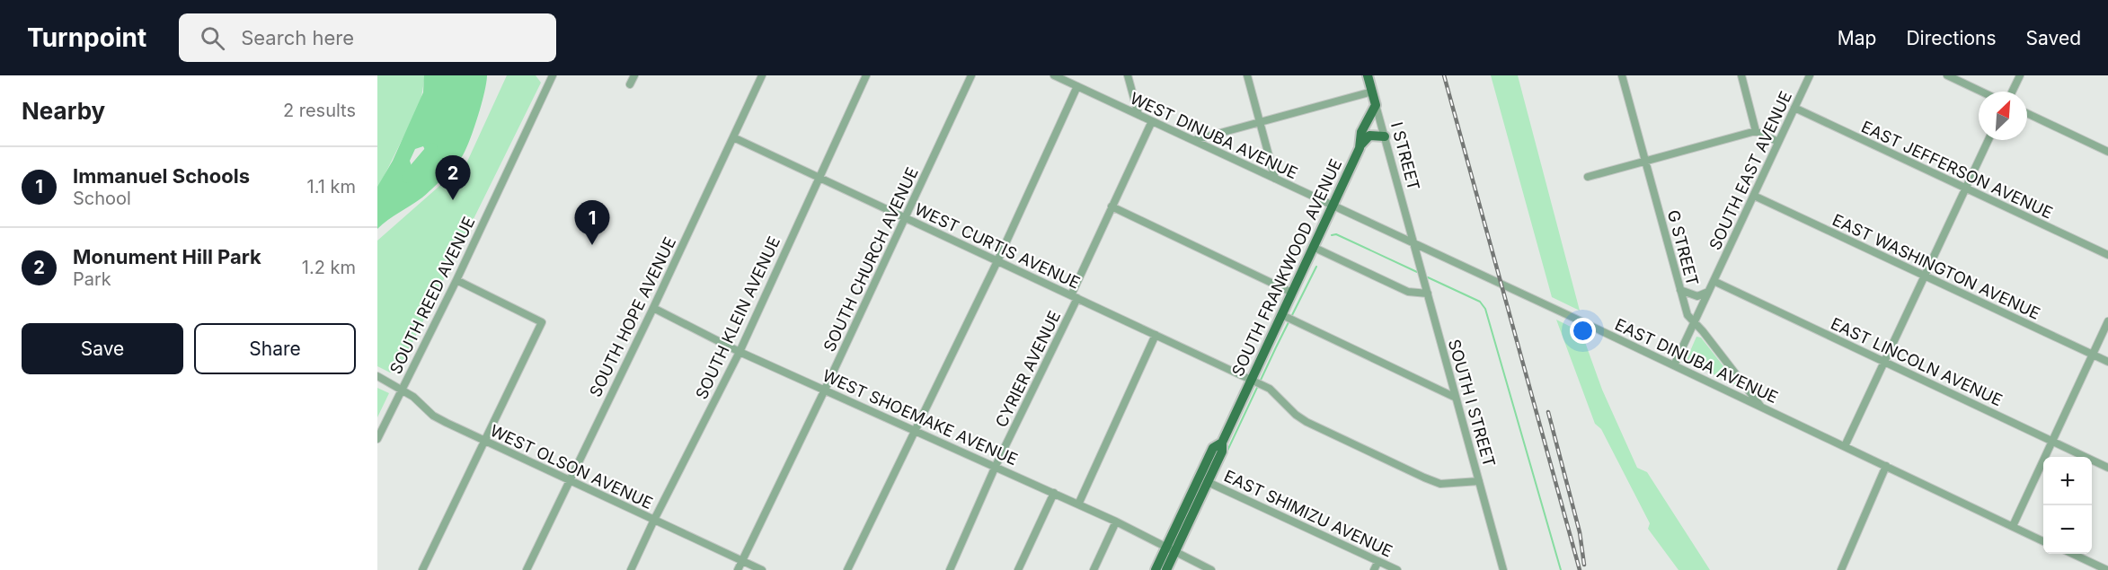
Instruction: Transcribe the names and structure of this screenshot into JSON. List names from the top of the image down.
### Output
{
  "streets": {
    "main road": ["I STREET", "SOUTH FRANKWOOD AVENUE"],
    "street": [
      "WEST DINUBA AVENUE",
      "EAST JEFFERSON AVENUE",
      "SOUTH EAST AVENUE",
      "WEST CURTIS AVENUE",
      "G STREET",
      "SOUTH CHURCH AVENUE",
      "EAST WASHINGTON AVENUE",
      "SOUTH REED AVENUE",
      "SOUTH HOPE AVENUE",
      "SOUTH KLEIN AVENUE",
      "EAST DINUBA AVENUE",
      "EAST LINCOLN AVENUE",
      "CYRIER AVENUE",
      "SOUTH I STREET",
      "WEST SHOEMAKE AVENUE",
      "WEST OLSON AVENUE",
      "EAST SHIMIZU AVENUE"
    ]
  },
  "crossings": [
    ["WEST DINUBA AVENUE", "SOUTH FRANKWOOD AVENUE"],
    ["WEST DINUBA AVENUE", "EAST DINUBA AVENUE"],
    ["WEST DINUBA AVENUE", "CYRIER AVENUE"],
    ["I STREET", "SOUTH FRANKWOOD AVENUE"],
    ["I STREET", "EAST DINUBA AVENUE"],
    ["I STREET", "SOUTH I STREET"],
    ["EAST JEFFERSON AVENUE", "SOUTH EAST AVENUE"],
    ["SOUTH EAST AVENUE", "G STREET"],
    ["SOUTH EAST AVENUE", "EAST WASHINGTON AVENUE"],
    ["SOUTH EAST AVENUE", "EAST DINUBA AVENUE"],
    ["SOUTH EAST AVENUE", "EAST LINCOLN AVENUE"],
    ["WEST CURTIS AVENUE", "SOUTH CHURCH AVENUE"],
    ["WEST CURTIS AVENUE", "SOUTH FRANKWOOD AVENUE"],
    ["WEST CURTIS AVENUE", "SOUTH HOPE AVENUE"],
    ["WEST CURTIS AVENUE", "SOUTH KLEIN AVENUE"],
    ["WEST CURTIS AVENUE", "CYRIER AVENUE"],
    ["WEST CURTIS AVENUE", "SOUTH I STREET"],
    ["G STREET", "EAST DINUBA AVENUE"],
    ["SOUTH CHURCH AVENUE", "WEST SHOEMAKE AVENUE"],
    ["SOUTH CHURCH AVENUE", "WEST OLSON AVENUE"],
    ["SOUTH FRANKWOOD AVENUE", "EAST DINUBA AVENUE"],
    ["SOUTH FRANKWOOD AVENUE", "WEST SHOEMAKE AVENUE"],
    ["SOUTH FRANKWOOD AVENUE", "EAST SHIMIZU AVENUE"],
    ["SOUTH REED AVENUE", "WEST OLSON AVENUE"],
    ["SOUTH HOPE AVENUE", "WEST SHOEMAKE AVENUE"],
    ["SOUTH HOPE AVENUE", "WEST OLSON AVENUE"],
    ["SOUTH KLEIN AVENUE", "WEST SHOEMAKE AVENUE"],
    ["SOUTH KLEIN AVENUE", "WEST OLSON AVENUE"],
    ["EAST DINUBA AVENUE", "SOUTH I STREET"],
    ["CYRIER AVENUE", "WEST SHOEMAKE AVENUE"]
  ],
  "north": "top right",
  "page": {
    "header": "Turnpoint",
    "search": "Search here",
    "nav": ["Map", "Directions", "Saved"],
    "heading": ["Nearby", "2 results"],
    "list": [
      {
        "mark": "1",
        "name": "Immanuel Schools",
        "note": "School",
        "value": "1.1 km"
      },
      {
        "mark": "2",
        "name": "Monument Hill Park",
        "note": "Park",
        "value": "1.2 km"
      }
    ],
    "pins": ["2", "1"],
    "buttons": ["Save", "Share"],
    "map_buttons": ["+", "−"]
  }
}
